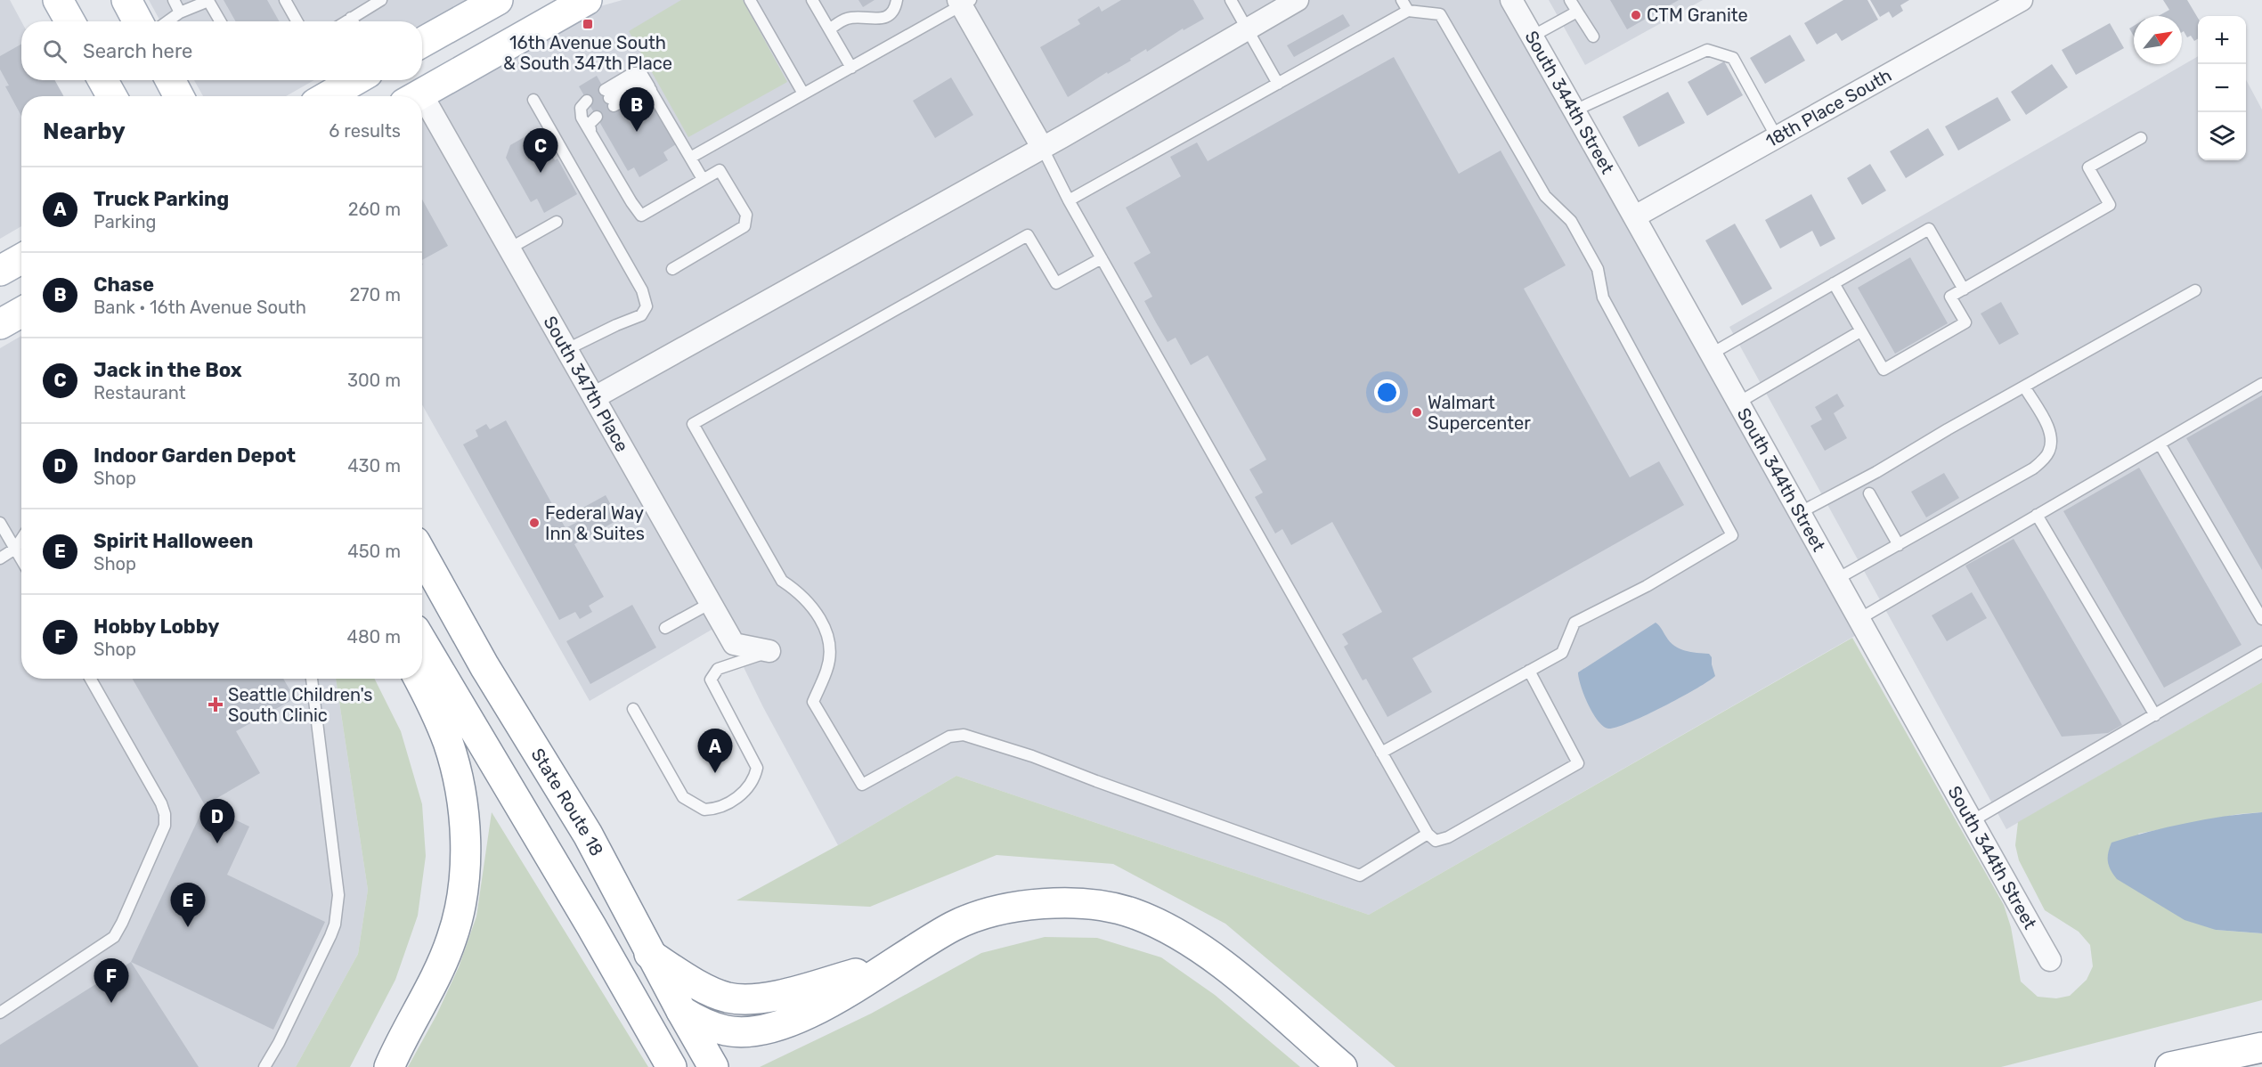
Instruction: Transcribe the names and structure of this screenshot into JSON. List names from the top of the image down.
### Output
{
  "streets": {
    "main road": ["State Route 18"],
    "street": ["South 344th Street", "18th Place South", "South 347th Place"]
  },
  "crossings": [
    ["South 344th Street", "18th Place South"]
  ],
  "places": {
    "other": ["CTM Granite", "Walmart Supercenter", "Federal Way Inn & Suites"],
    "transit": ["16th Avenue South & South 347th Place"],
    "health": ["Seattle Children's South Clinic"]
  },
  "north": "top right",
  "page": {
    "map_buttons": ["+", "−"],
    "search": "Search here",
    "pins": [
      "B",
      "C",
      "A",
      "D",
      "E",
      "F"
    ],
    "heading": ["Nearby", "6 results"],
    "list": [
      {
        "mark": "A",
        "name": "Truck Parking",
        "note": "Parking",
        "value": "260 m"
      },
      {
        "mark": "B",
        "name": "Chase",
        "note": "Bank · 16th Avenue South",
        "value": "270 m"
      },
      {
        "mark": "C",
        "name": "Jack in the Box",
        "note": "Restaurant",
        "value": "300 m"
      },
      {
        "mark": "D",
        "name": "Indoor Garden Depot",
        "note": "Shop",
        "value": "430 m"
      },
      {
        "mark": "E",
        "name": "Spirit Halloween",
        "note": "Shop",
        "value": "450 m"
      },
      {
        "mark": "F",
        "name": "Hobby Lobby",
        "note": "Shop",
        "value": "480 m"
      }
    ]
  }
}
